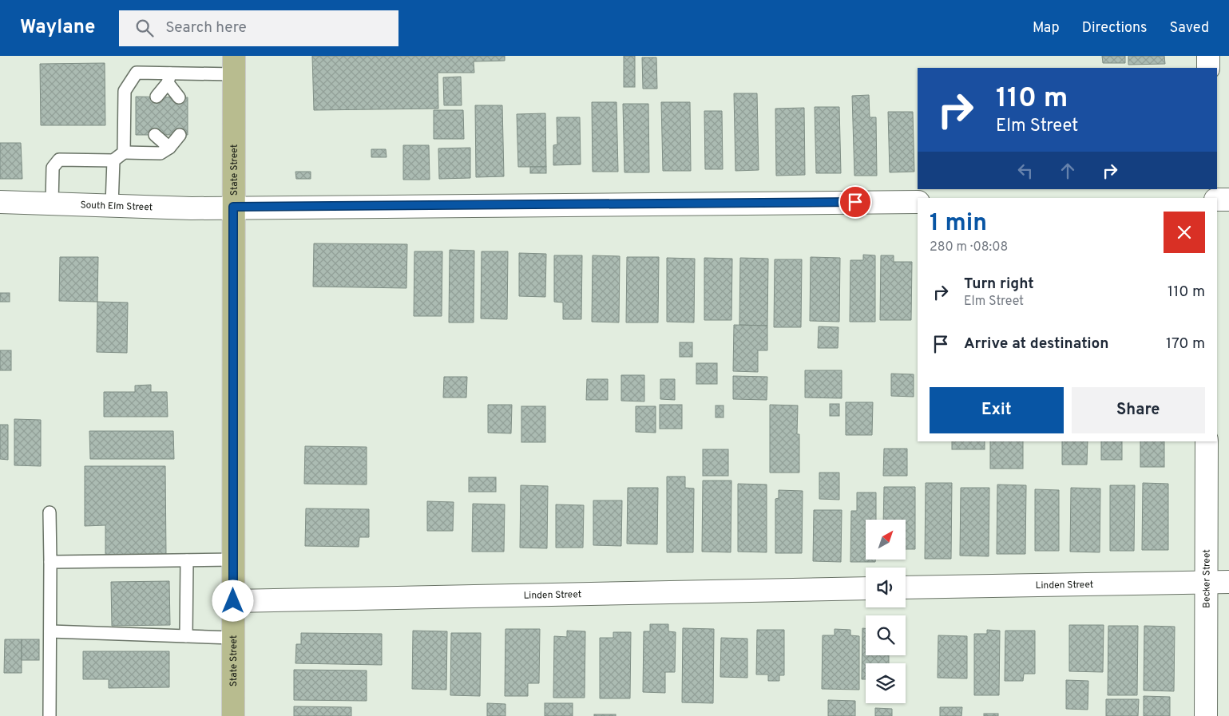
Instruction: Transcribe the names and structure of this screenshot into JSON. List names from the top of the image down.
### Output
{
  "streets": {
    "main road": ["State Street"],
    "street": ["South Elm Street", "Becker Street", "Linden Street"]
  },
  "crossings": [
    ["State Street", "South Elm Street"],
    ["State Street", "Linden Street"],
    ["Becker Street", "Linden Street"]
  ],
  "north": "top right",
  "page": {
    "header": "Waylane",
    "search": "Search here",
    "nav": ["Map", "Directions", "Saved"],
    "turn": ["110 m", "Elm Street"],
    "heading": ["1 min", "280 m · 08:08"],
    "list": [
      {
        "name": "Turn right",
        "note": "Elm Street",
        "value": "110 m"
      },
      {
        "name": "Arrive at destination",
        "value": "170 m"
      }
    ],
    "buttons": ["Exit", "Share"]
  }
}
